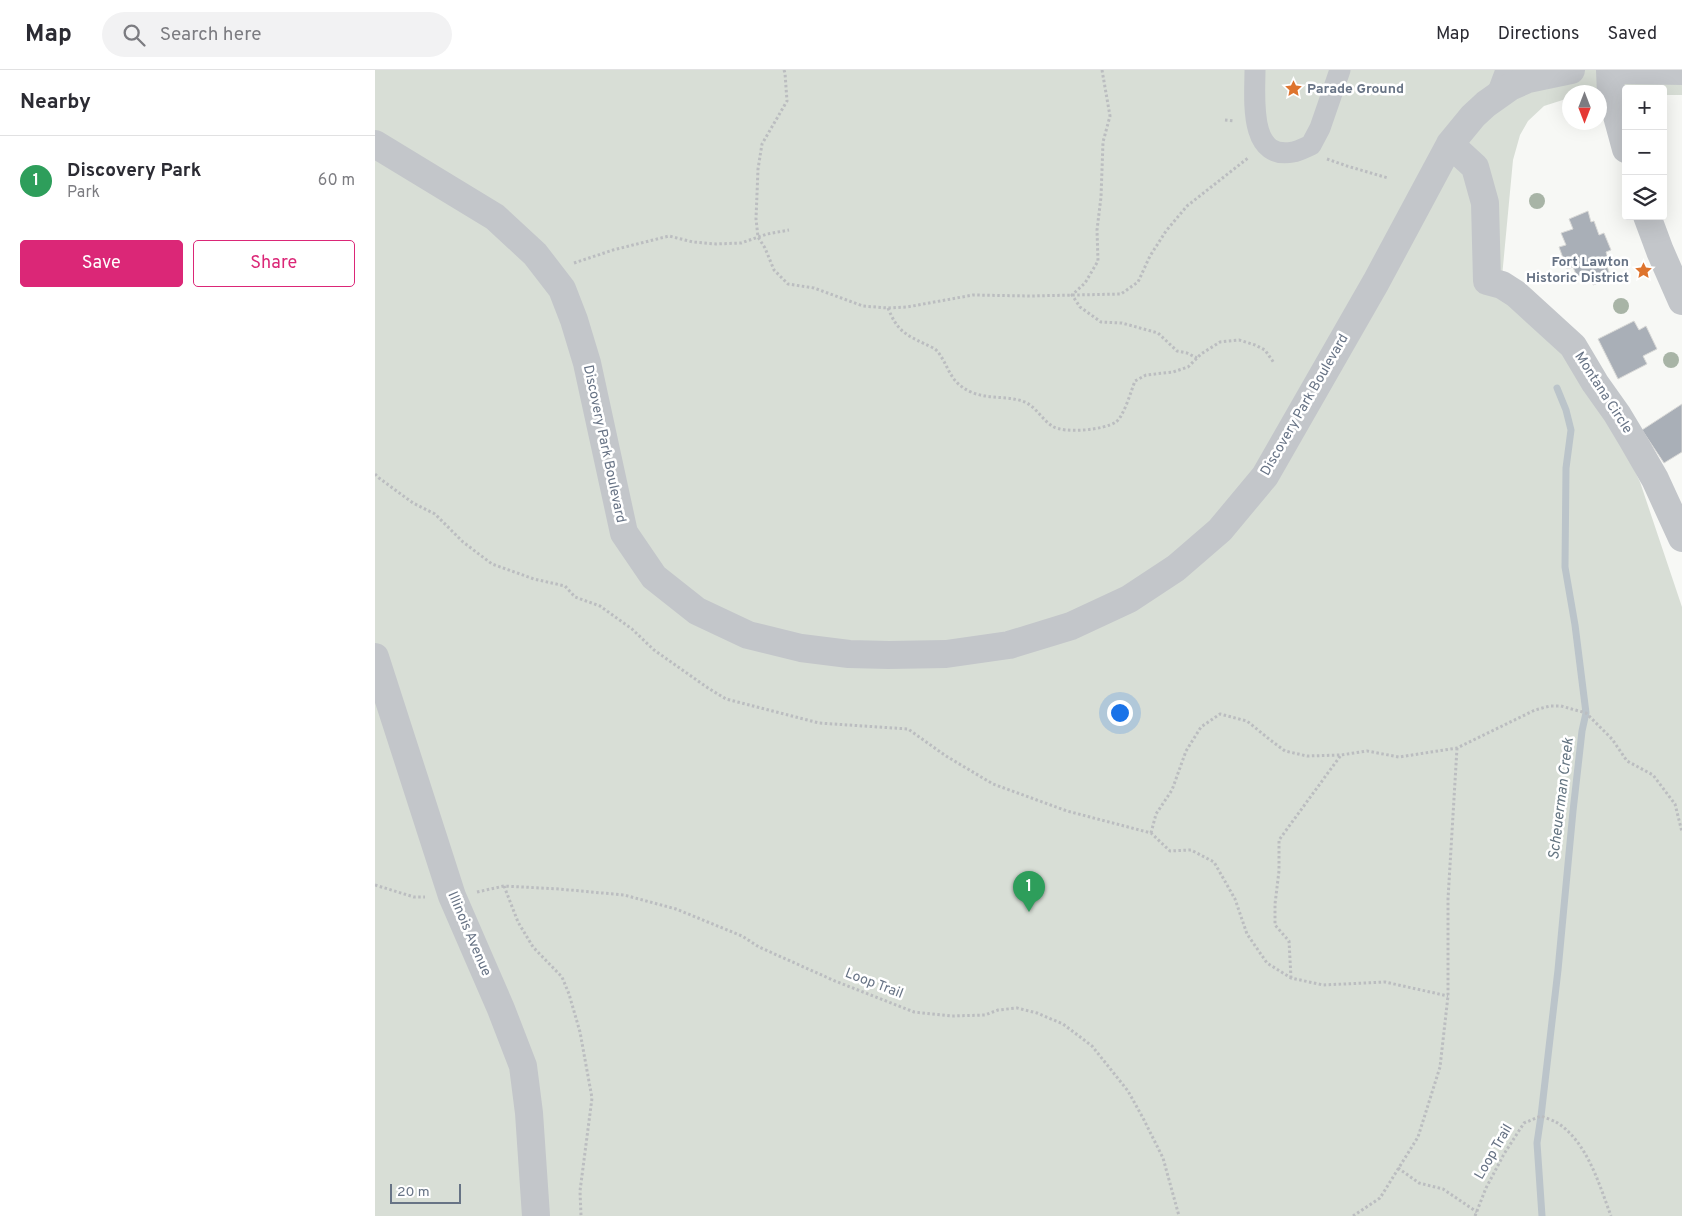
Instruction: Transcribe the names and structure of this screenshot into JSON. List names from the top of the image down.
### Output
{
  "streets": {
    "street": ["Montana Circle", "Discovery Park Boulevard", "Illinois Avenue"],
    "path": ["Loop Trail"]
  },
  "crossings": [
    ["Montana Circle", "Discovery Park Boulevard"]
  ],
  "water": ["Scheuerman Creek"],
  "places": {
    "place": ["Parade Ground", "Fort Lawton Historic District"]
  },
  "scale_bar": "20 m",
  "north": "bottom",
  "page": {
    "header": "Map",
    "search": "Search here",
    "nav": ["Map", "Directions", "Saved"],
    "heading": "Nearby",
    "map_buttons": ["+", "−"],
    "list": [
      {
        "mark": "1",
        "name": "Discovery Park",
        "note": "Park",
        "value": "60 m"
      }
    ],
    "buttons": ["Save", "Share"],
    "pins": "1",
    "scale": "20 m"
  }
}
